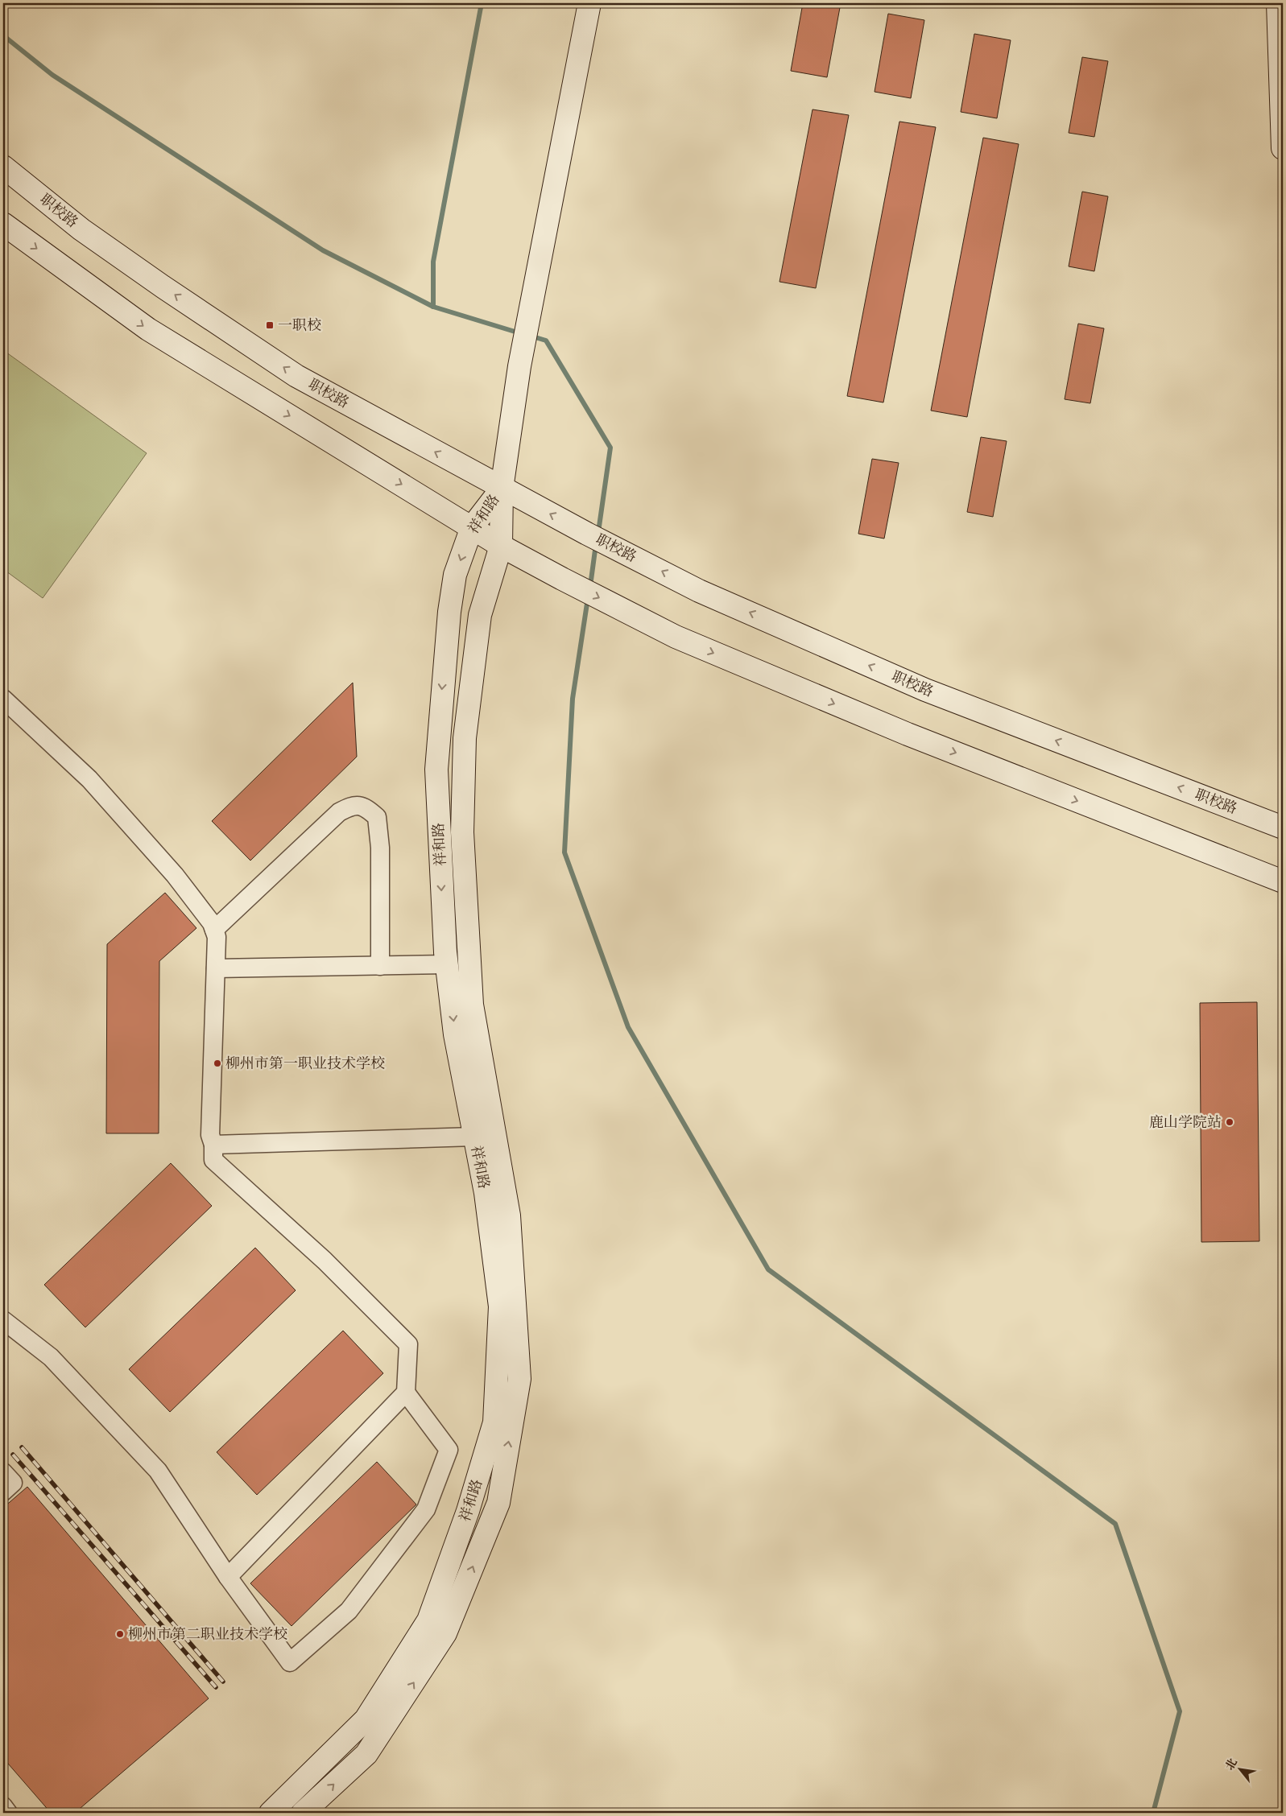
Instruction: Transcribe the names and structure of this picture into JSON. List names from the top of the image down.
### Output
{
  "streets": {
    "main road": ["职校路", "祥和路"]
  },
  "crossings": [
    ["职校路", "祥和路"]
  ],
  "places": {
    "transit": ["一职校"],
    "other": ["柳州市第一职业技术学校", "鹿山学院站", "柳州市第二职业技术学校"]
  },
  "north": "top left"
}
